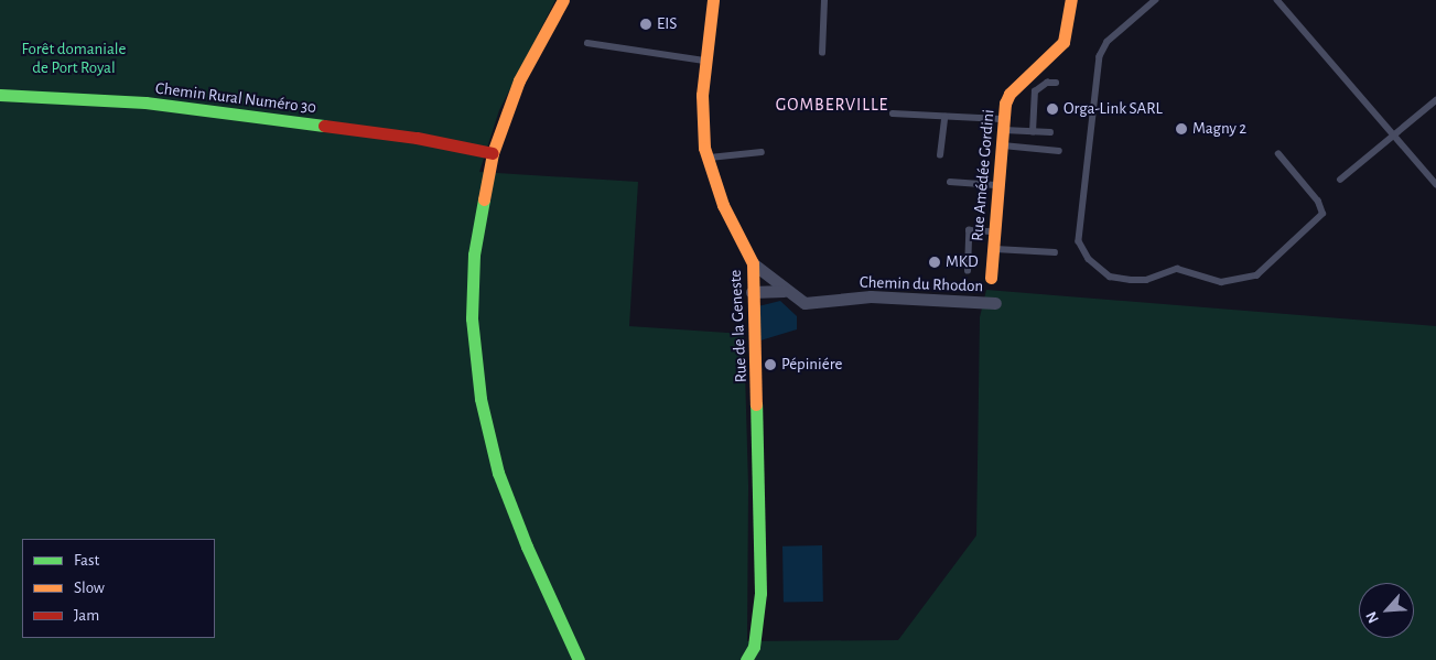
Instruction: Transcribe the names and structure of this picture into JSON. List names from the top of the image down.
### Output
{
  "streets": {
    "street": [
      "Chemin Rural Numéro 30",
      "Rue Amédée Gordini",
      "Chemin du Rhodon",
      "Rue de la Geneste"
    ]
  },
  "crossings": [
    ["Chemin du Rhodon", "Rue de la Geneste"]
  ],
  "districts": ["GOMBERVILLE"],
  "parks": ["Forêt domaniale de Port Royal"],
  "places": [
    "EIS",
    "Orga-Link SARL",
    "Magny 2",
    "MKD",
    "Pépiniére"
  ],
  "legend": ["Fast", "Slow", "Jam"],
  "north": "bottom left"
}
